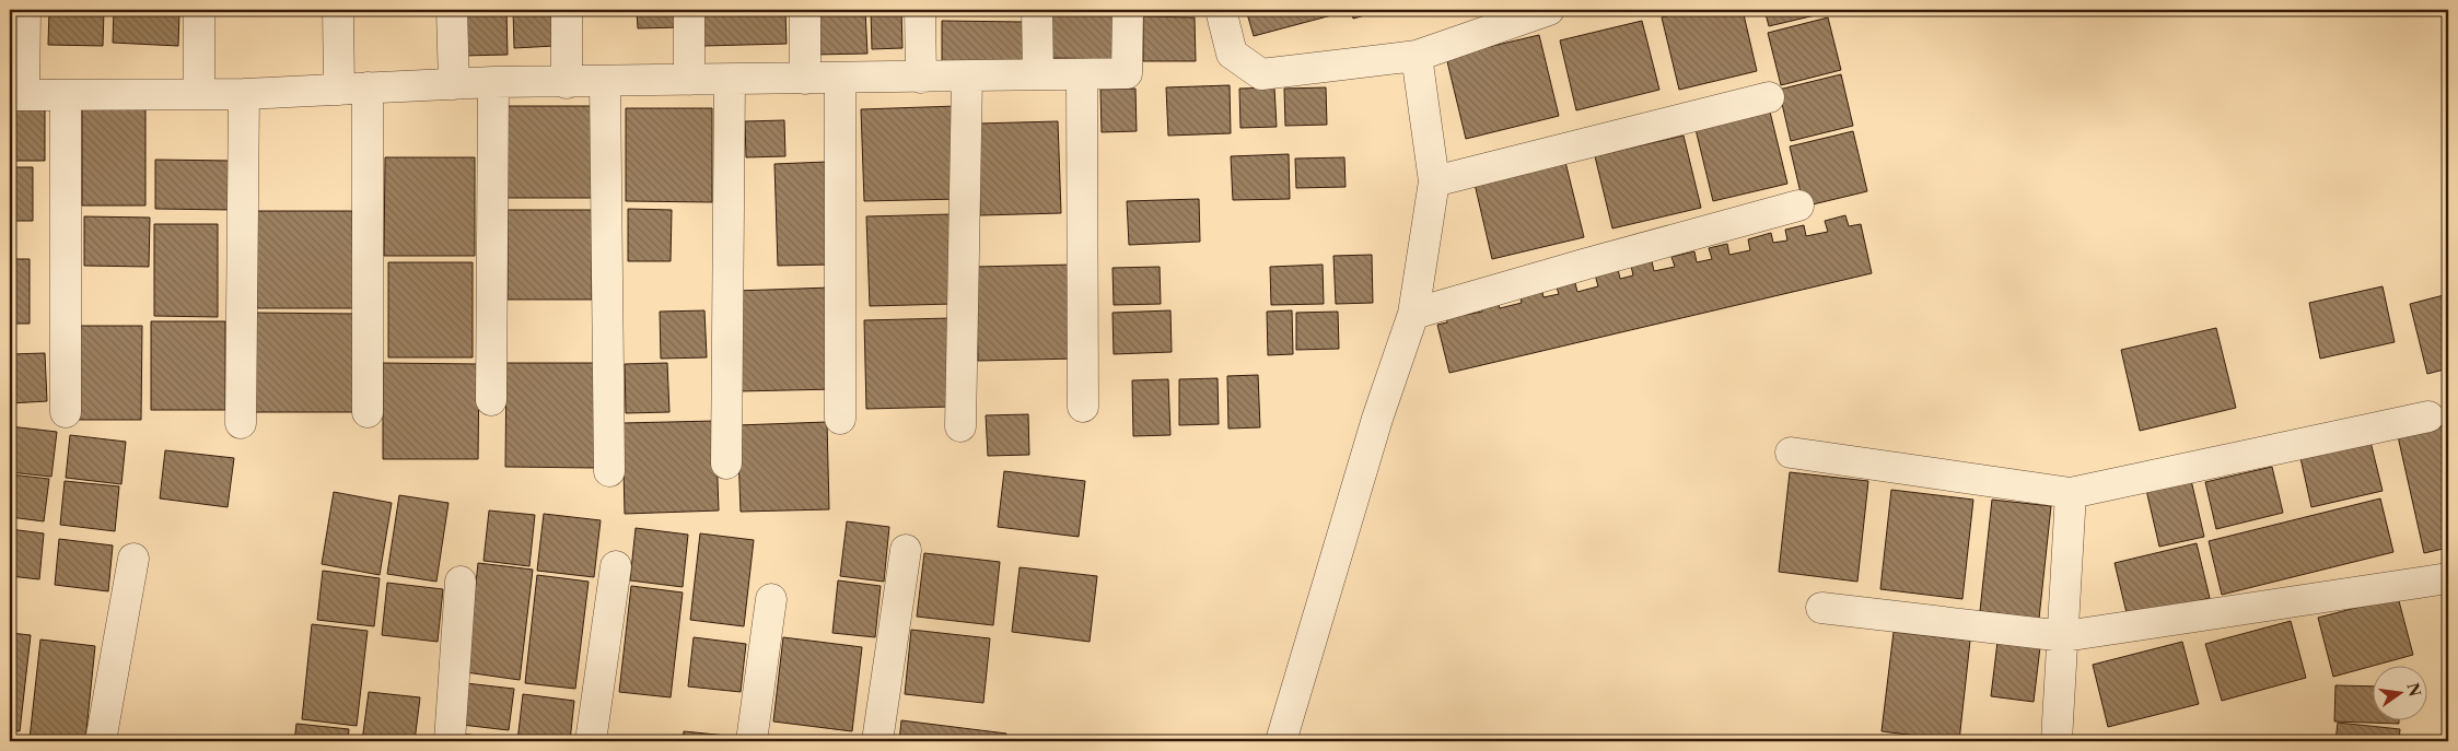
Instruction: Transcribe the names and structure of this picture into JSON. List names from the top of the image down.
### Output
{
  "north": "right"
}
